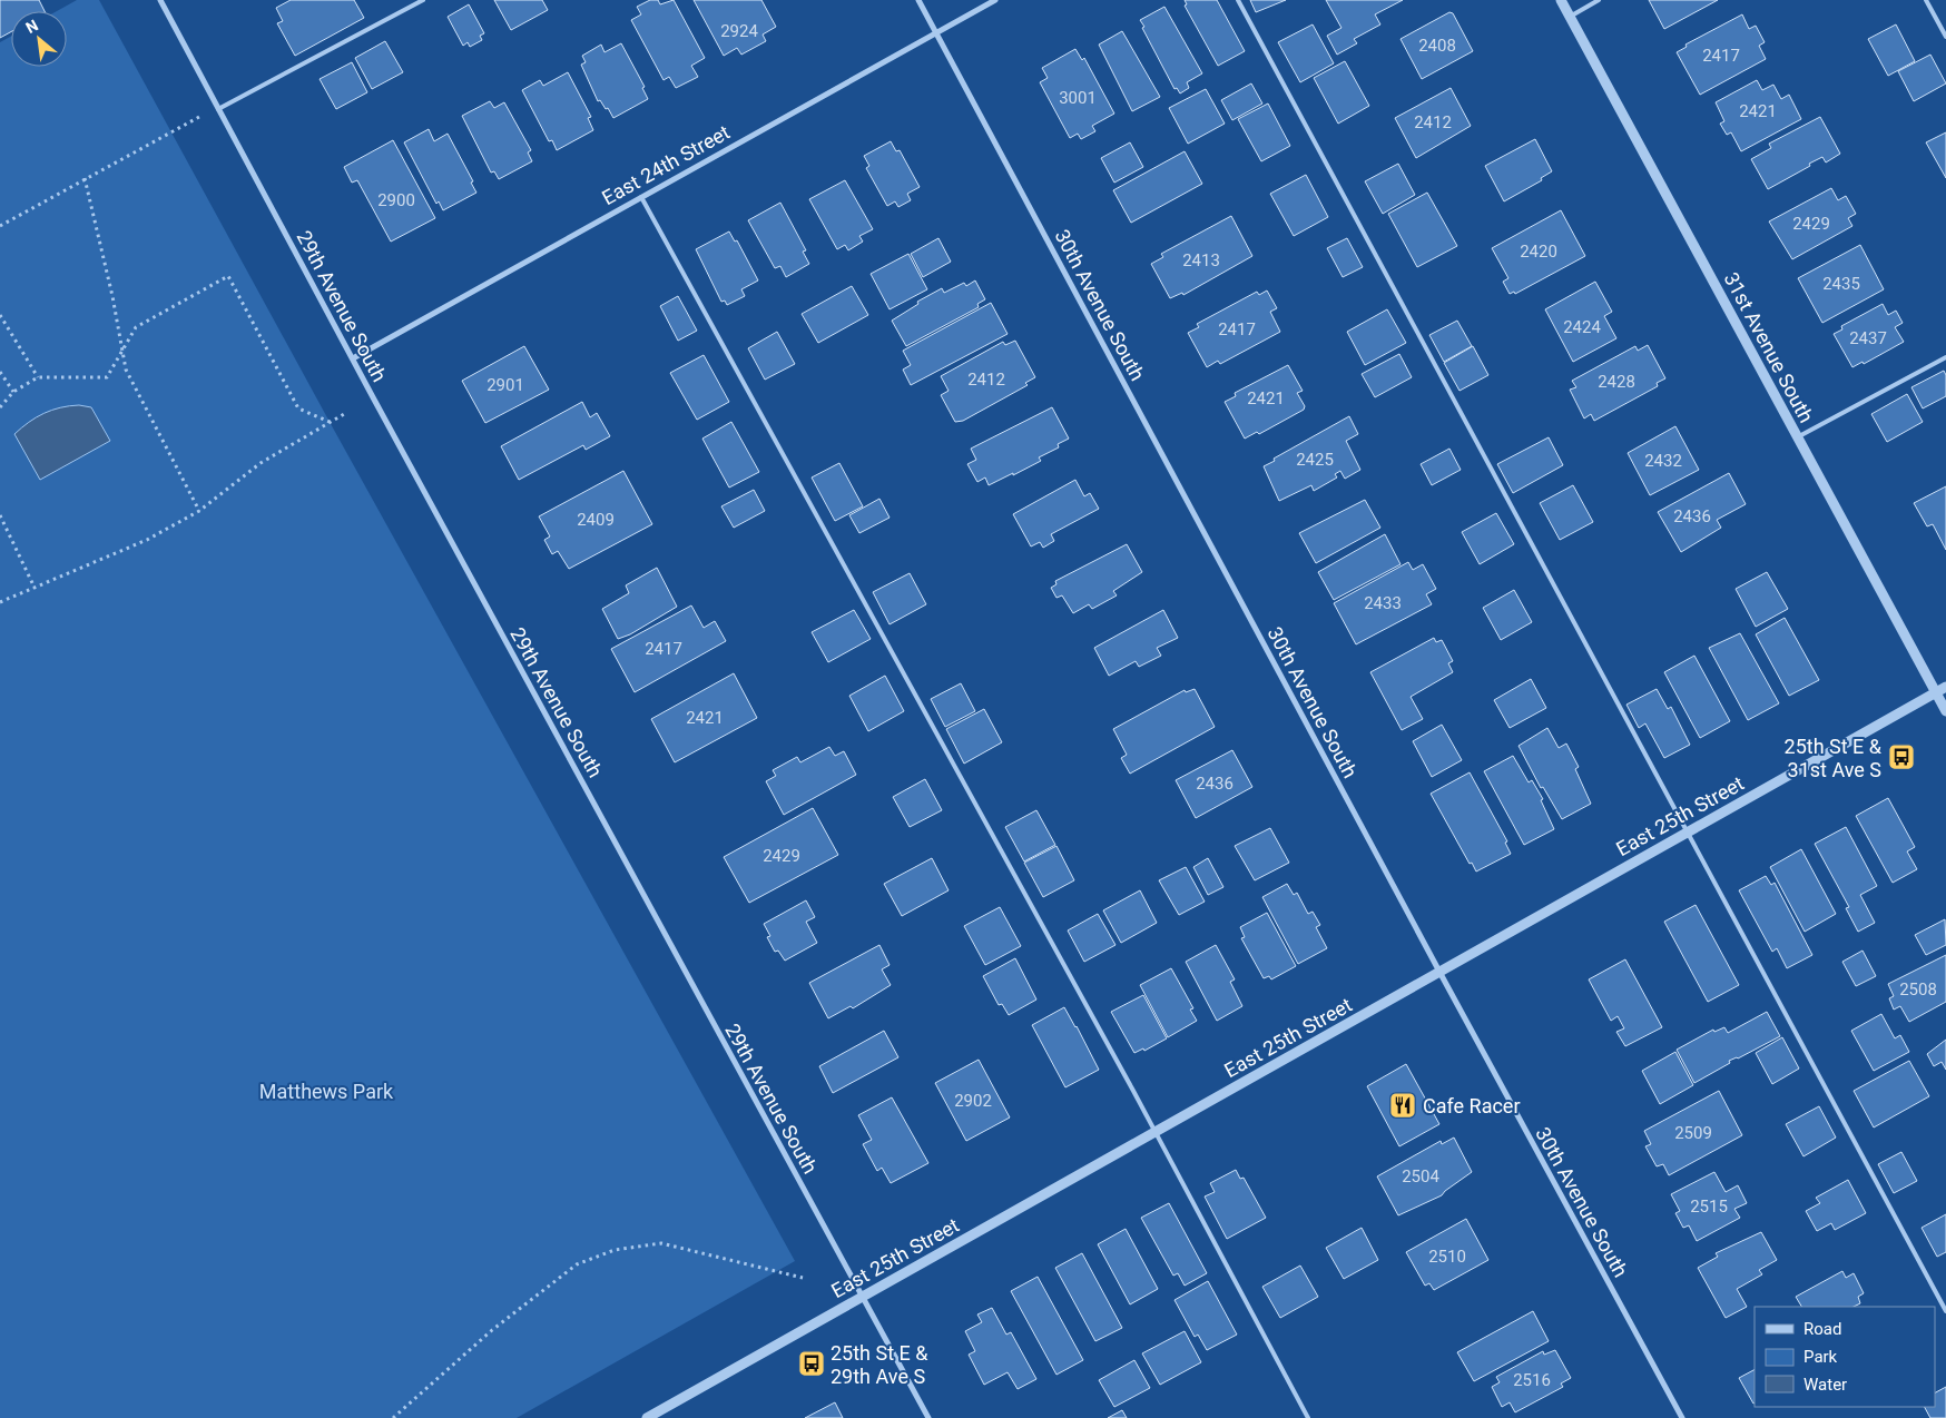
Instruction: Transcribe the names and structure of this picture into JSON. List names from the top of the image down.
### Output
{
  "streets": {
    "street": [
      "East 24th Street",
      "30th Avenue South",
      "29th Avenue South",
      "31st Avenue South",
      "East 25th Street"
    ]
  },
  "crossings": [
    ["East 24th Street", "30th Avenue South"],
    ["East 24th Street", "29th Avenue South"],
    ["30th Avenue South", "East 25th Street"],
    ["29th Avenue South", "East 25th Street"],
    ["31st Avenue South", "East 25th Street"]
  ],
  "parks": ["Matthews Park"],
  "places": {
    "bus stop": ["25th St E & 31st Ave S", "25th St E & 29th Ave S"],
    "restaurant": ["Cafe Racer"]
  },
  "house_numbers": [
    "2924",
    "2408",
    "2417",
    "3001",
    "2421",
    "2412",
    "2900",
    "2429",
    "2420",
    "2413",
    "2435",
    "2424",
    "2417",
    "2437",
    "2412",
    "2428",
    "2901",
    "2421",
    "2425",
    "2432",
    "2436",
    "2409",
    "2433",
    "2417",
    "2421",
    "2436",
    "2429",
    "2508",
    "2902",
    "2509",
    "2504",
    "2515",
    "2510",
    "2516"
  ],
  "legend": ["Road", "Park", "Water"],
  "north": "top left"
}
